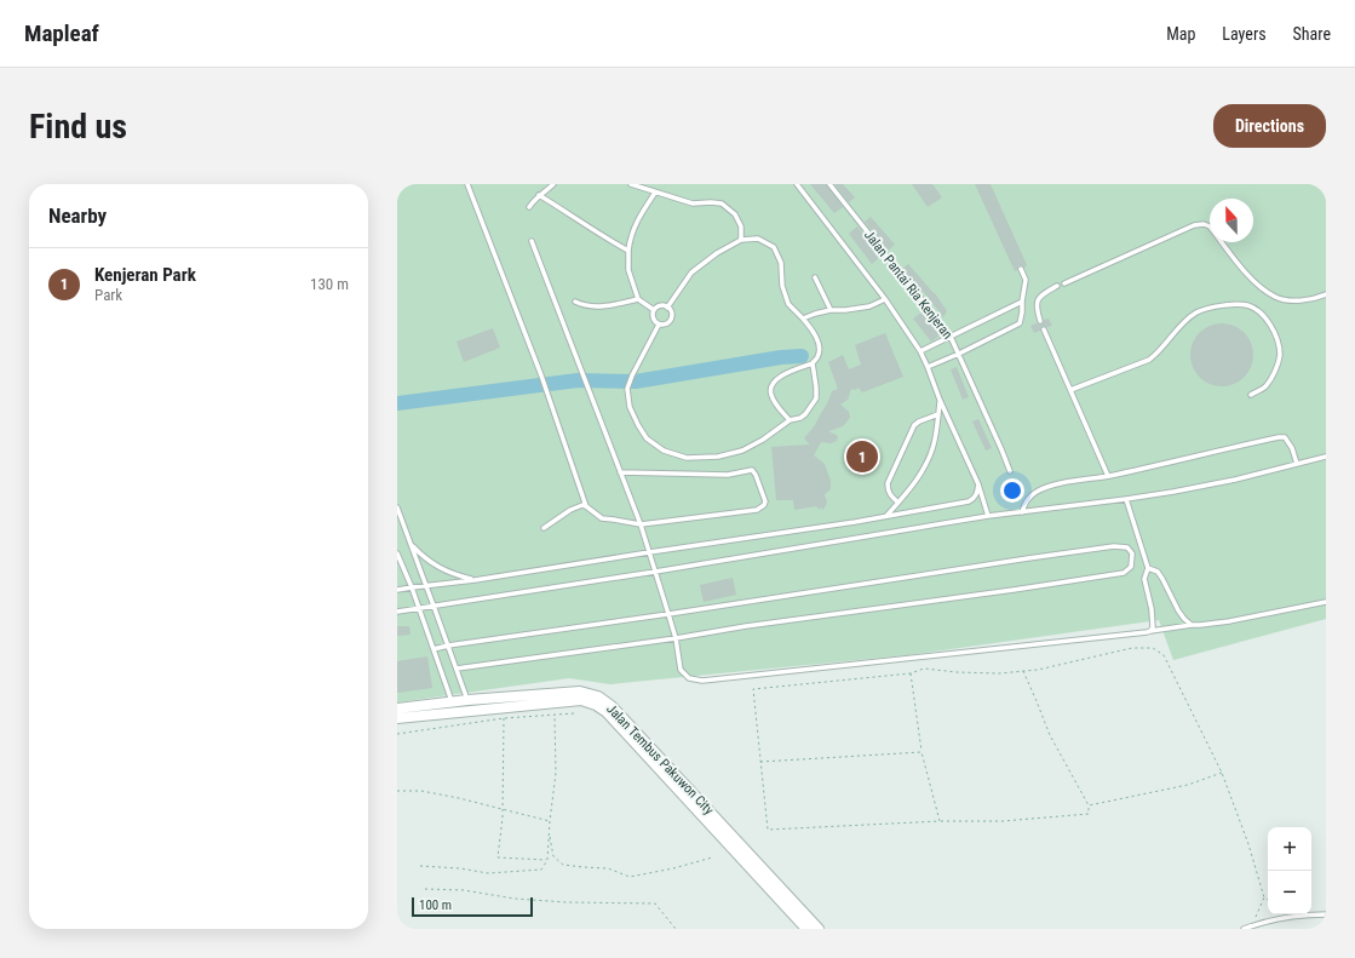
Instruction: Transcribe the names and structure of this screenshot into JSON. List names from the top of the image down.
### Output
{
  "streets": {
    "street": ["Jalan Tembus Pakuwon City"],
    "lane": ["Jalan Pantai Ria Kenjeran"]
  },
  "scale_bar": "100 m",
  "north": "top",
  "page": {
    "header": "Mapleaf",
    "nav": ["Map", "Layers", "Share"],
    "buttons": "Directions",
    "title": "Find us",
    "heading": "Nearby",
    "list": [
      {
        "mark": "1",
        "name": "Kenjeran Park",
        "note": "Park",
        "value": "130 m"
      }
    ],
    "pins": "1",
    "map_buttons": ["+", "−"],
    "scale": "100 m"
  }
}
